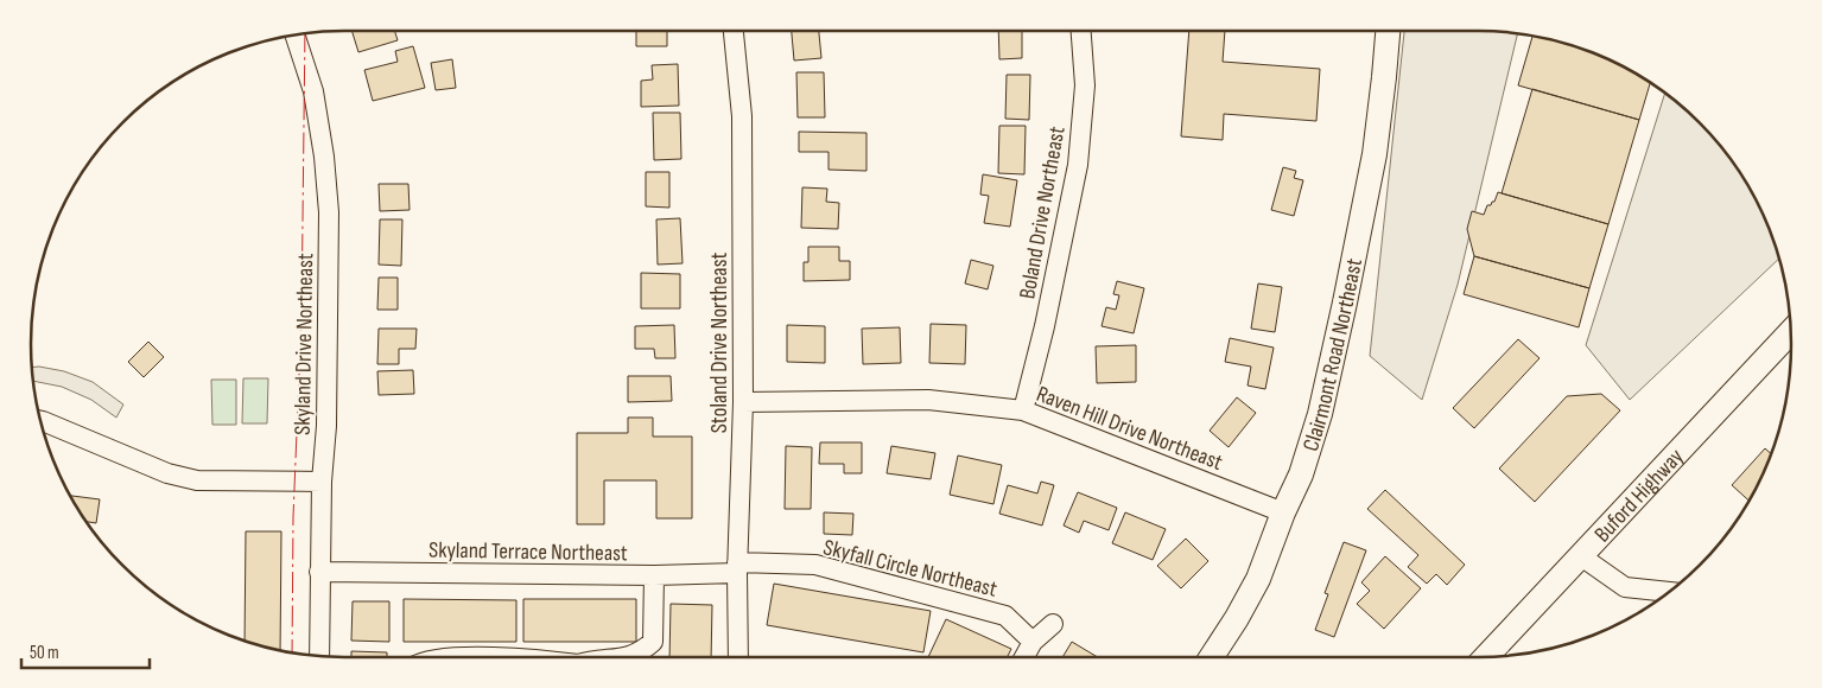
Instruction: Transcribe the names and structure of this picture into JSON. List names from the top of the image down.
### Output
{
  "streets": {
    "main road": ["Clairmont Road Northeast", "Buford Highway"],
    "street": [
      "Boland Drive Northeast",
      "Stoland Drive Northeast",
      "Skyland Drive Northeast",
      "Raven Hill Drive Northeast",
      "Skyland Terrace Northeast",
      "Skyfall Circle Northeast"
    ]
  },
  "crossings": [
    ["Boland Drive Northeast", "Raven Hill Drive Northeast"],
    ["Stoland Drive Northeast", "Raven Hill Drive Northeast"],
    ["Stoland Drive Northeast", "Skyland Terrace Northeast"],
    ["Stoland Drive Northeast", "Skyfall Circle Northeast"],
    ["Skyland Drive Northeast", "Skyland Terrace Northeast"],
    ["Clairmont Road Northeast", "Raven Hill Drive Northeast"],
    ["Skyland Terrace Northeast", "Skyfall Circle Northeast"]
  ],
  "scale_bar": "50 m"
}
